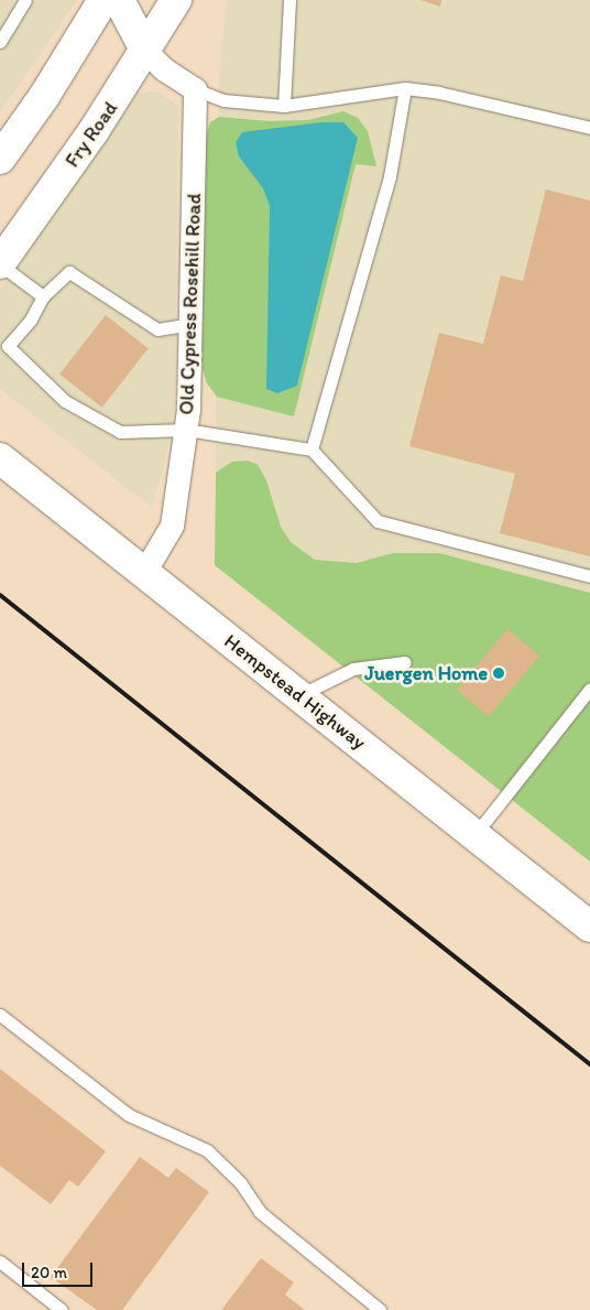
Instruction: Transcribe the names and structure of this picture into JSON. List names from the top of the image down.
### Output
{
  "streets": {
    "street": ["Fry Road", "Old Cypress Rosehill Road", "Hempstead Highway"]
  },
  "crossings": [
    ["Old Cypress Rosehill Road", "Hempstead Highway"]
  ],
  "places": ["Juergen Home"],
  "scale_bar": "20 m"
}
